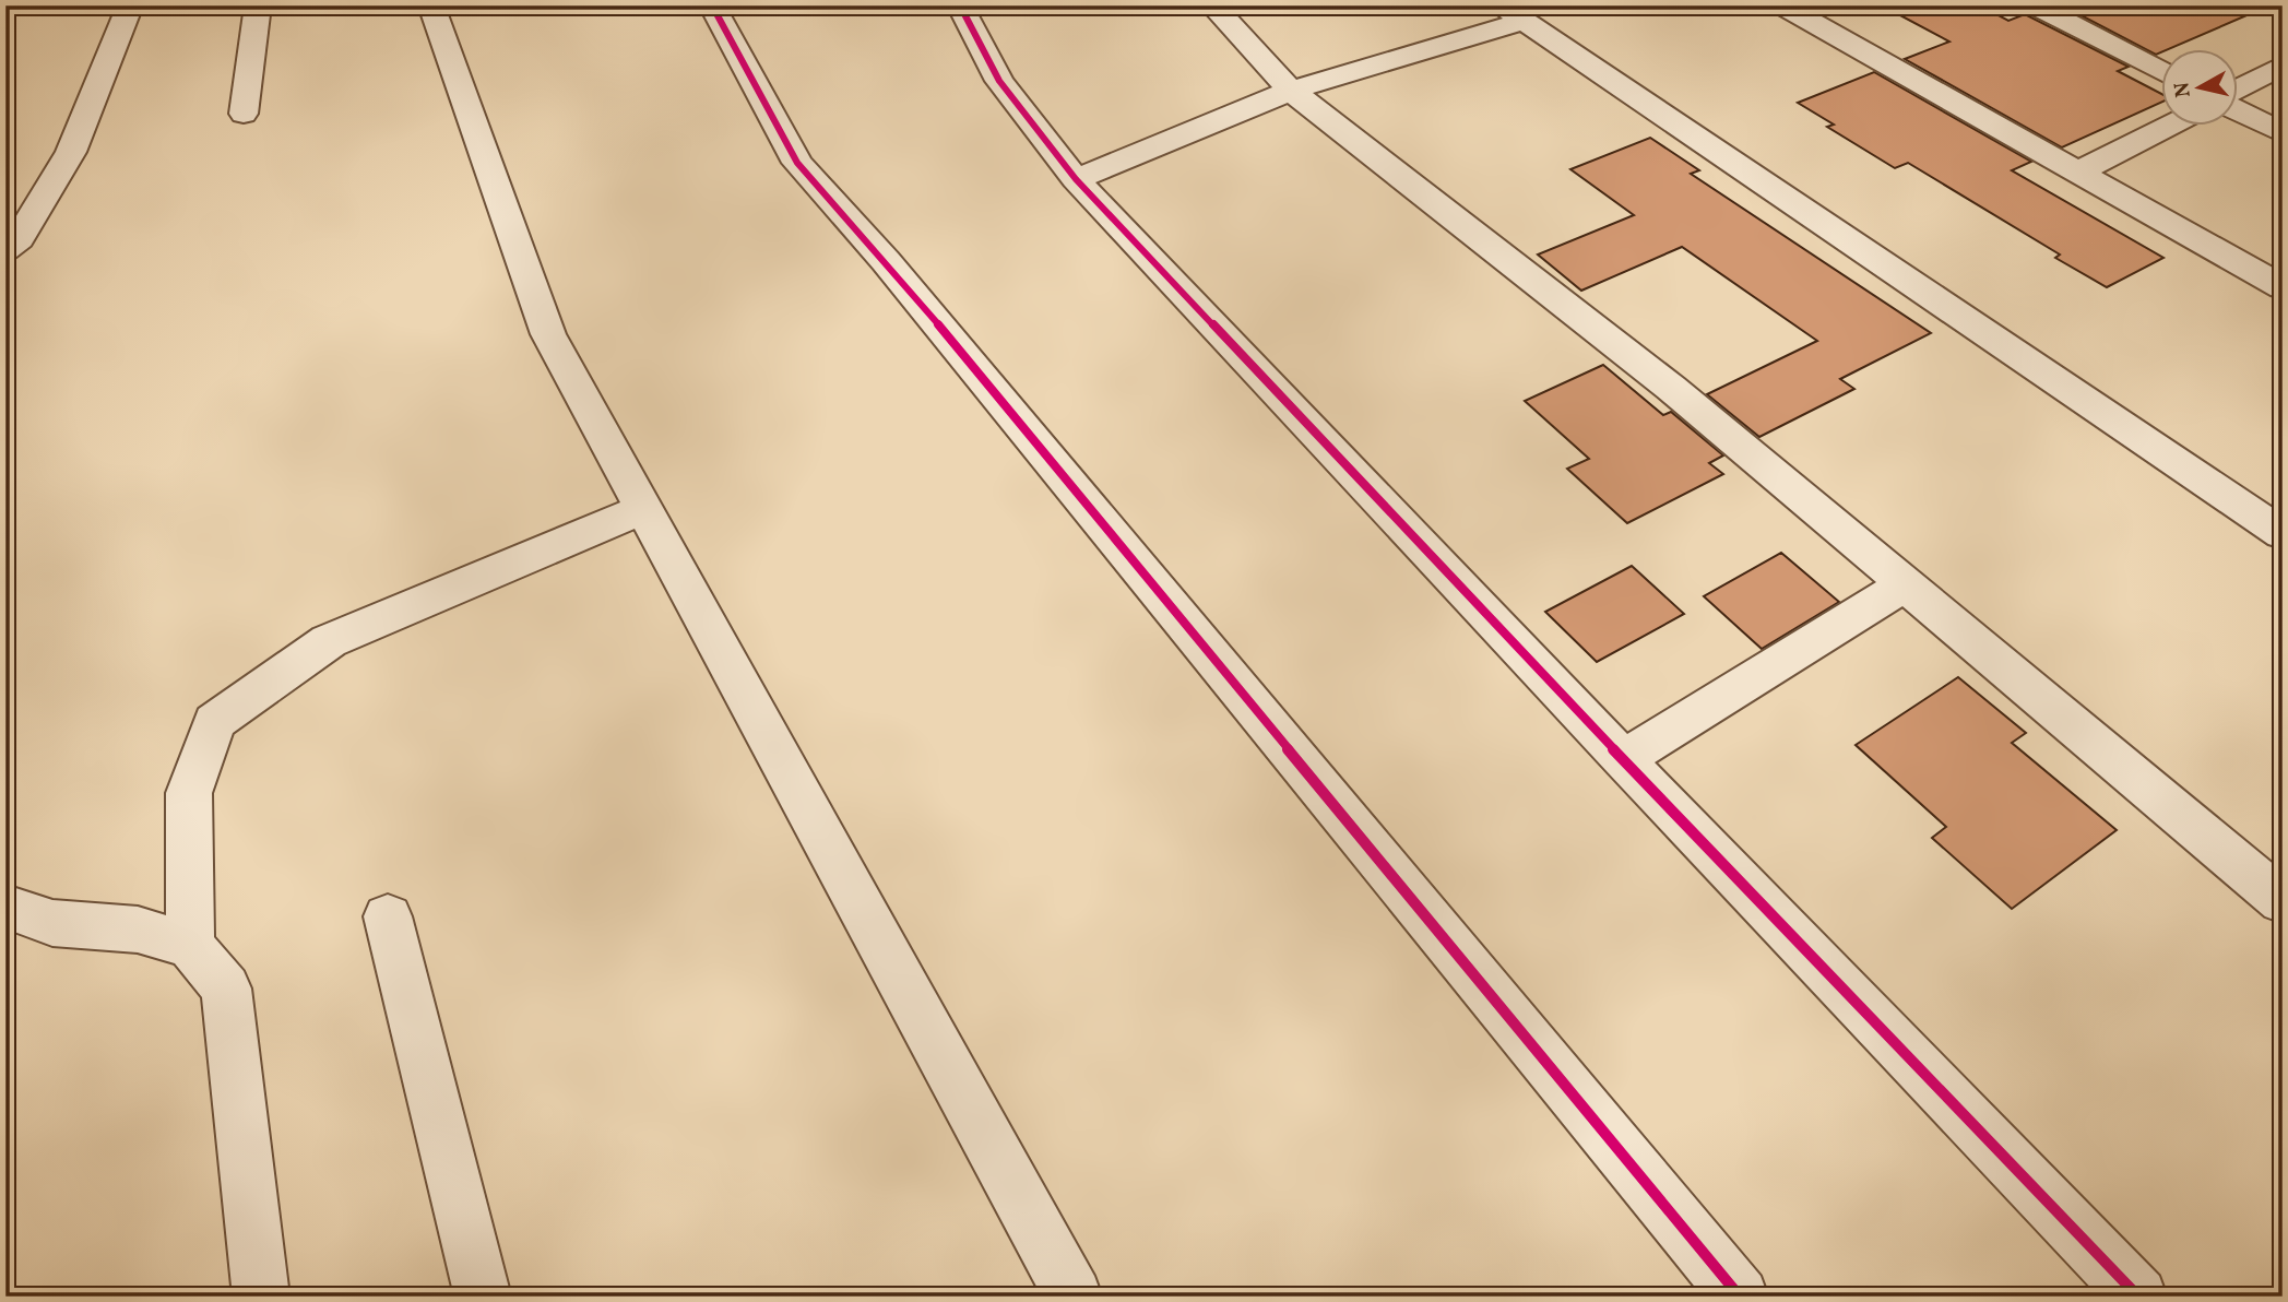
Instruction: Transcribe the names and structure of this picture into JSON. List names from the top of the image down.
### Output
{
  "north": "left"
}
